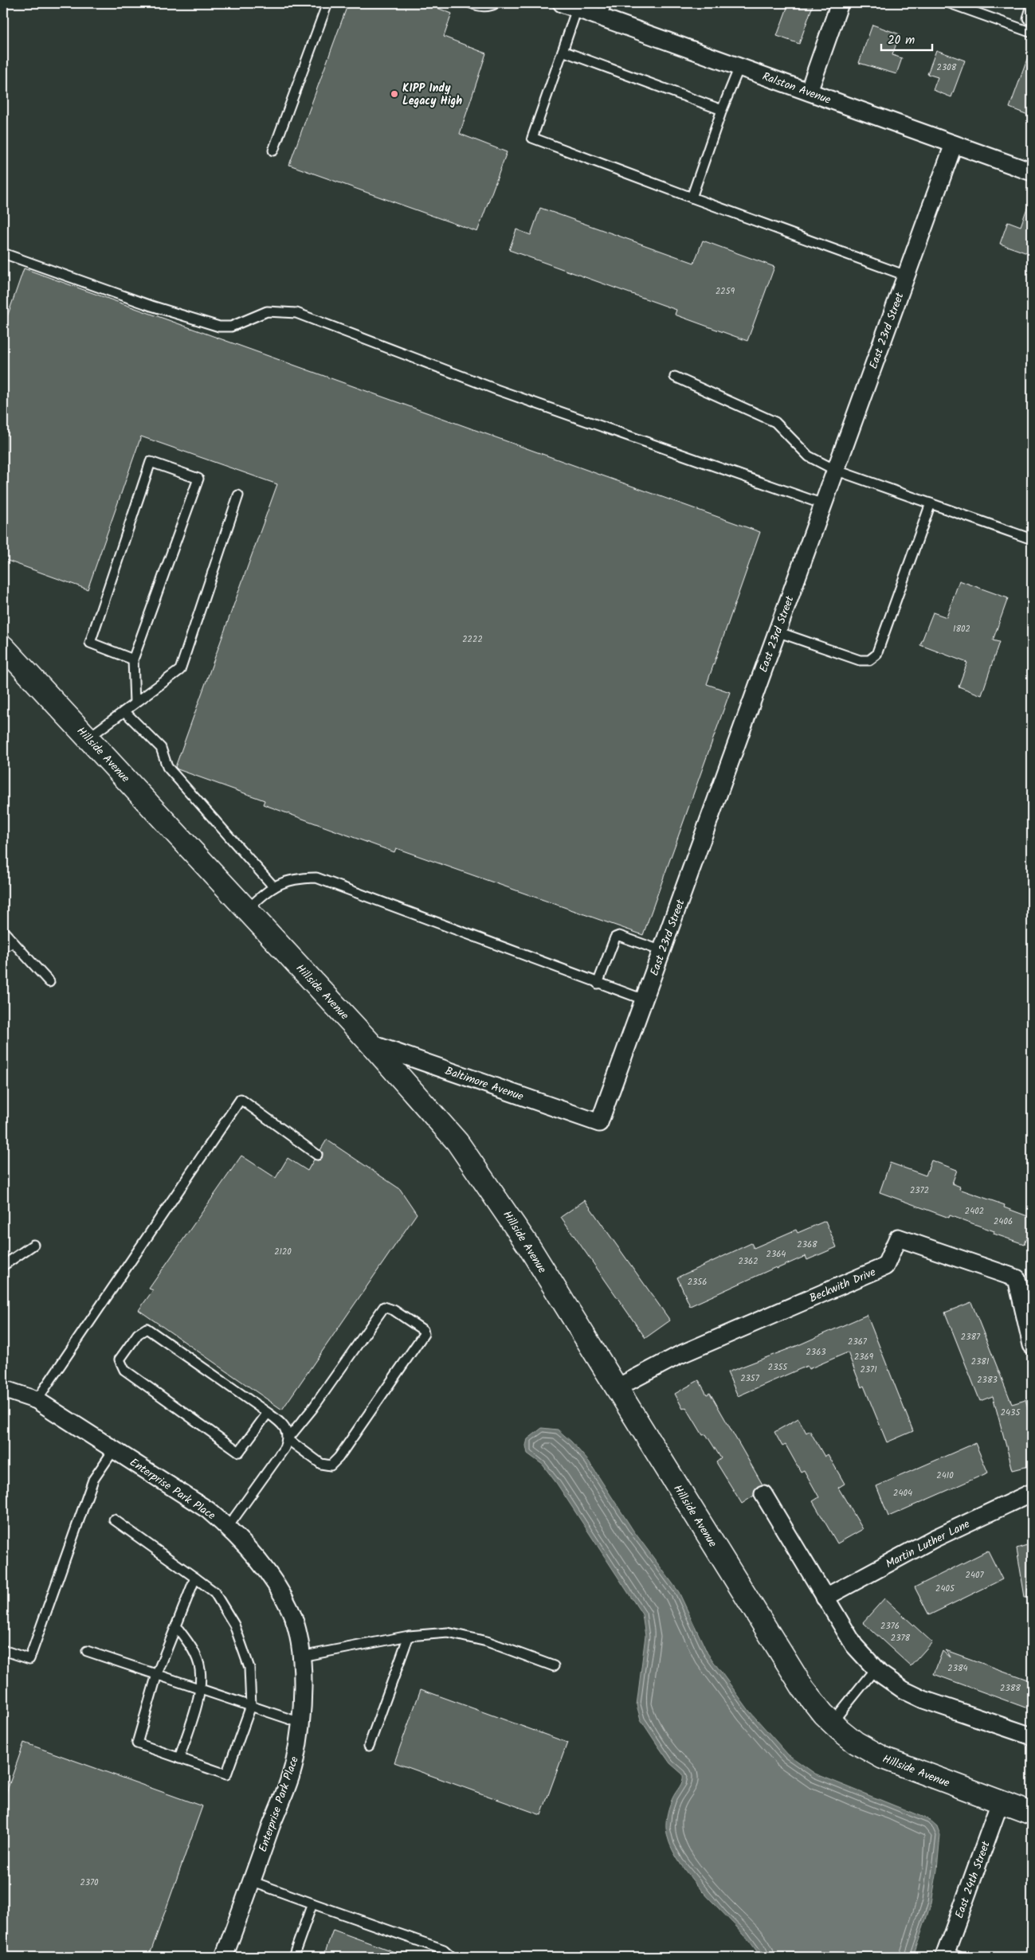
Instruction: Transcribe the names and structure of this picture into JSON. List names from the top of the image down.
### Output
{
  "streets": {
    "street": [
      "Ralston Avenue",
      "East 23rd Street",
      "Hillside Avenue",
      "Baltimore Avenue",
      "Beckwith Drive",
      "Enterprise Park Place",
      "Martin Luther Lane",
      "East 24th Street"
    ]
  },
  "crossings": [
    ["Ralston Avenue", "East 23rd Street"],
    ["East 23rd Street", "Baltimore Avenue"],
    ["Hillside Avenue", "Baltimore Avenue"],
    ["Hillside Avenue", "Beckwith Drive"],
    ["Hillside Avenue", "East 24th Street"]
  ],
  "places": ["KIPP Indy Legacy High"],
  "house_numbers": [
    "2308",
    "2259",
    "1802",
    "2222",
    "2372",
    "2402",
    "2406",
    "2368",
    "2120",
    "2364",
    "2362",
    "2356",
    "2387",
    "2367",
    "2363",
    "2369",
    "2381",
    "2355",
    "2371",
    "2357",
    "2383",
    "2435",
    "2410",
    "2404",
    "2407",
    "2405",
    "2376",
    "2378",
    "2384",
    "2388",
    "2370"
  ],
  "scale_bar": "20 m"
}
